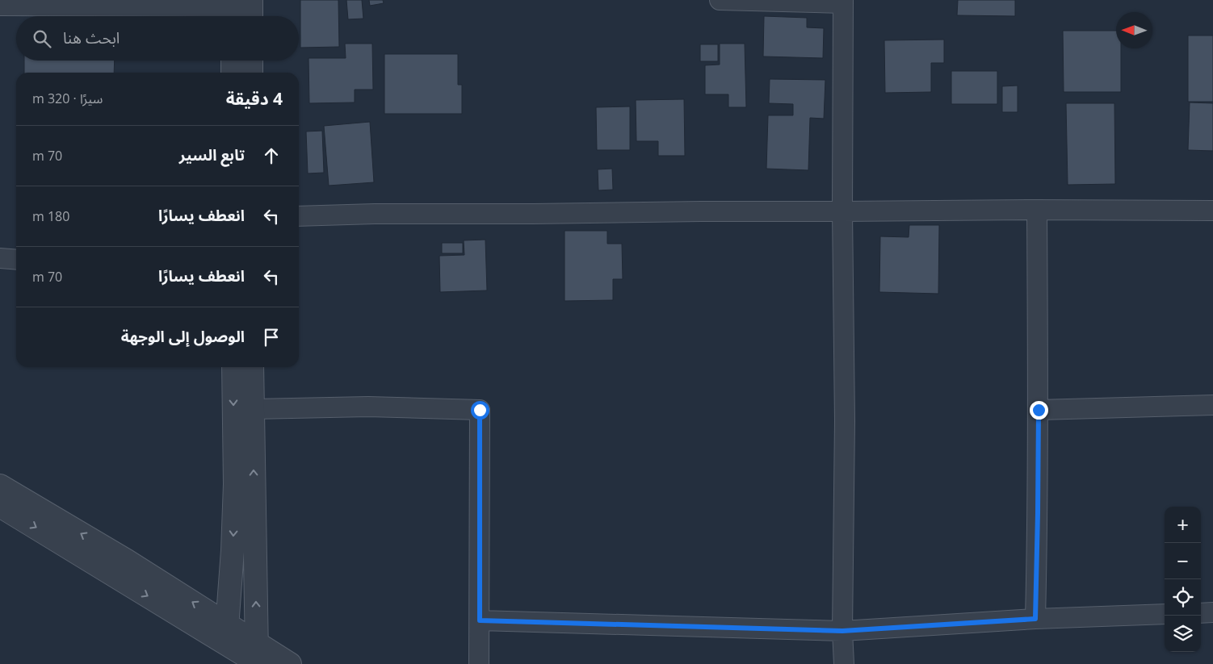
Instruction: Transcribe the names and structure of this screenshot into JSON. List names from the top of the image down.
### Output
{
  "north": "left",
  "page": {
    "search": "ابحث هنا",
    "heading": ["4 دقيقة", "سيرًا · 320 m"],
    "list": [
      ["تابع السير", "70 m"],
      ["انعطف يسارًا", "180 m"],
      ["انعطف يسارًا", "70 m"],
      "الوصول إلى الوجهة"
    ],
    "map_buttons": ["+", "−"]
  }
}
